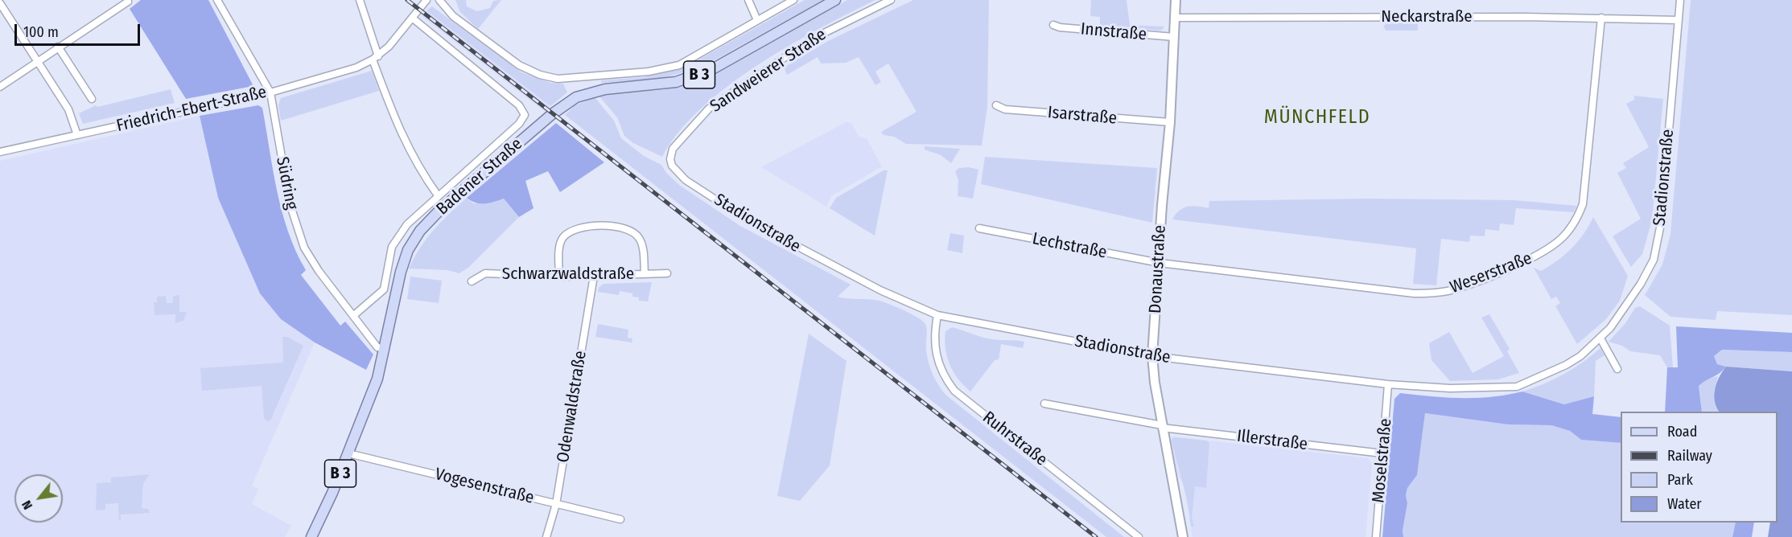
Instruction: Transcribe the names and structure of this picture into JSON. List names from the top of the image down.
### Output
{
  "streets": {
    "main road": ["B 3", "Badener Straße"],
    "street": [
      "Neckarstraße",
      "Innstraße",
      "Sandweierer Straße",
      "Friedrich-Ebert-Straße",
      "Isarstraße",
      "Stadionstraße",
      "Südring",
      "Lechstraße",
      "Donaustraße",
      "Weserstraße",
      "Schwarzwaldstraße",
      "Odenwaldstraße",
      "Ruhrstraße",
      "Illerstraße",
      "Moselstraße",
      "Vogesenstraße"
    ]
  },
  "crossings": [
    ["Neckarstraße", "Stadionstraße"],
    ["Neckarstraße", "Donaustraße"],
    ["Neckarstraße", "Weserstraße"],
    ["Innstraße", "Donaustraße"],
    ["Sandweierer Straße", "Stadionstraße"],
    ["Friedrich-Ebert-Straße", "Südring"],
    ["Isarstraße", "Donaustraße"],
    ["Badener Straße", "Südring"],
    ["Badener Straße", "Vogesenstraße"],
    ["Stadionstraße", "Donaustraße"],
    ["Stadionstraße", "Ruhrstraße"],
    ["Stadionstraße", "Moselstraße"],
    ["Lechstraße", "Donaustraße"],
    ["Lechstraße", "Weserstraße"],
    ["Donaustraße", "Weserstraße"],
    ["Donaustraße", "Illerstraße"],
    ["Schwarzwaldstraße", "Odenwaldstraße"],
    ["Odenwaldstraße", "Vogesenstraße"],
    ["Illerstraße", "Moselstraße"]
  ],
  "districts": ["MÜNCHFELD"],
  "legend": [
    "Road",
    "Railway",
    "Park",
    "Water"
  ],
  "scale_bar": "100 m",
  "north": "bottom left"
}
